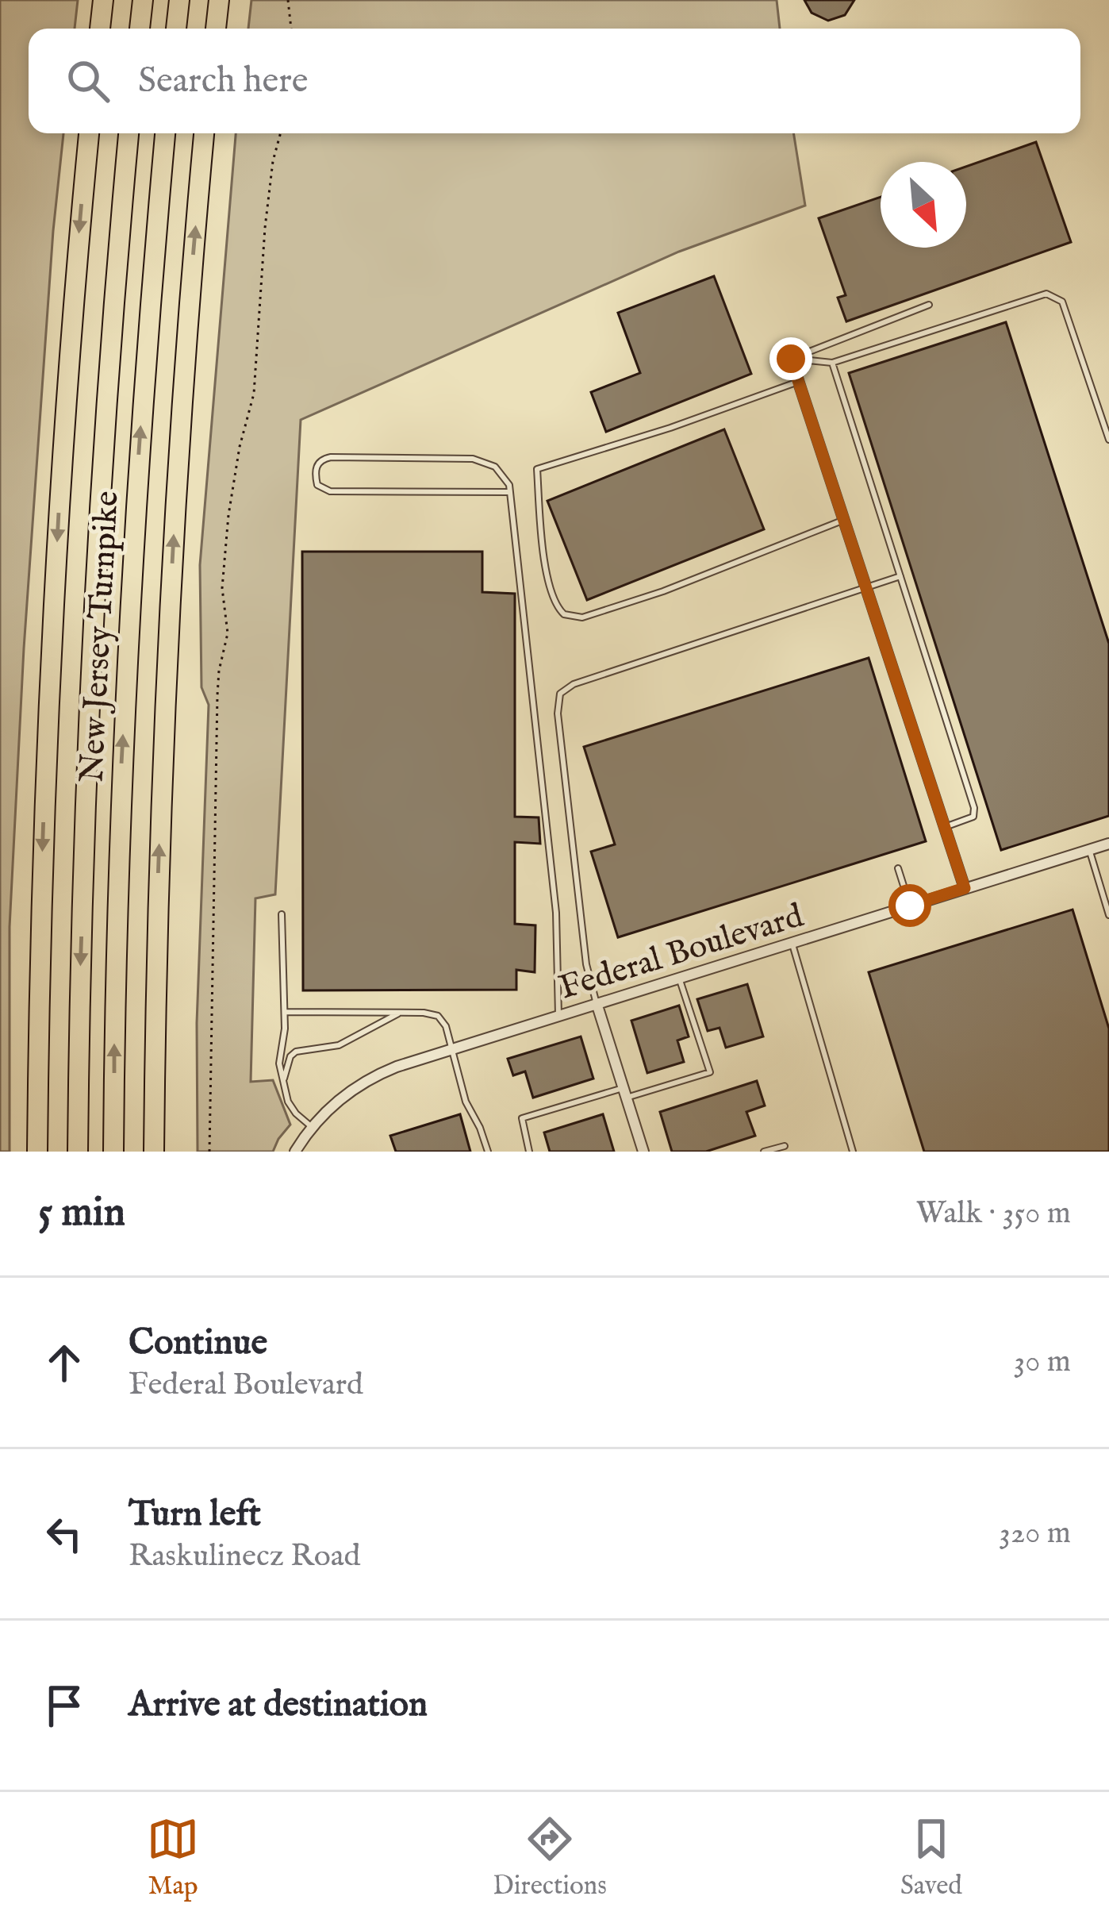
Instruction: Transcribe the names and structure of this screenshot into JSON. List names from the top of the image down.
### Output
{
  "streets": {
    "highway": ["New Jersey Turnpike"],
    "street": ["Federal Boulevard"]
  },
  "north": "bottom right",
  "page": {
    "search": "Search here",
    "heading": ["5 min", "Walk · 350 m"],
    "list": [
      ["Continue", "Federal Boulevard", "30 m"],
      ["Turn left", "Raskulinecz Road", "320 m"],
      "Arrive at destination"
    ],
    "nav": ["Map", "Directions", "Saved"]
  }
}
